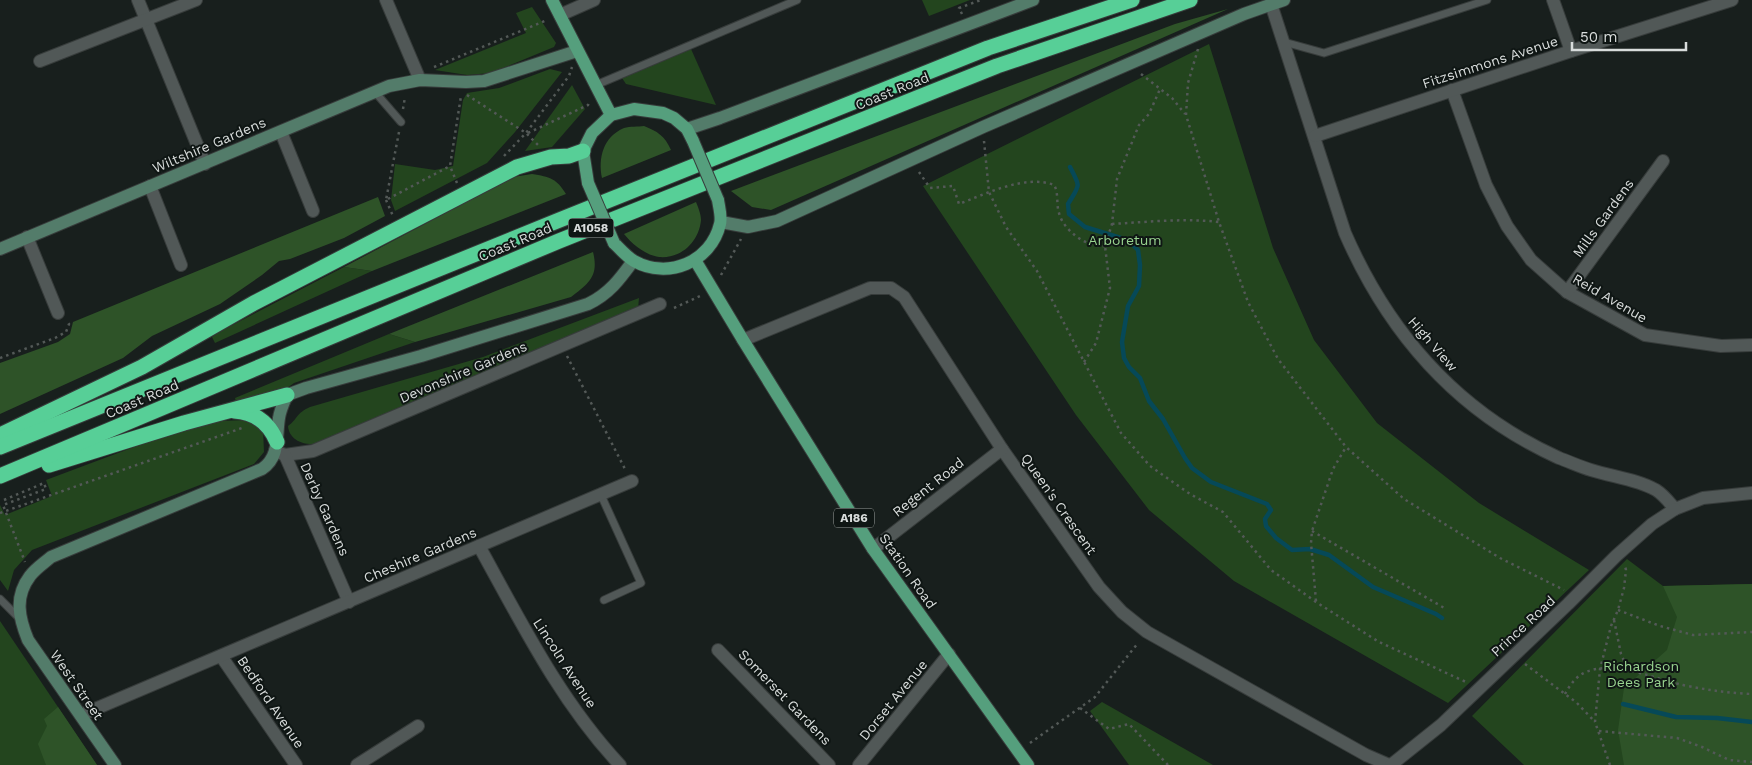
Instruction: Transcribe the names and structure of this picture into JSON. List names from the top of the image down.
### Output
{
  "streets": {
    "highway": ["Coast Road", "A1058"],
    "main road": ["A186", "Station Road"],
    "street": [
      "Fitzsimmons Avenue",
      "Wiltshire Gardens",
      "Mills Gardens",
      "Reid Avenue",
      "High View",
      "Devonshire Gardens",
      "Regent Road",
      "Queen's Crescent",
      "Derby Gardens",
      "Cheshire Gardens",
      "Prince Road",
      "Lincoln Avenue",
      "West Street",
      "Somerset Gardens",
      "Dorset Avenue",
      "Bedford Avenue"
    ]
  },
  "crossings": [
    ["Fitzsimmons Avenue", "Reid Avenue"],
    ["Fitzsimmons Avenue", "High View"],
    ["Mills Gardens", "Reid Avenue"],
    ["High View", "Prince Road"],
    ["Devonshire Gardens", "Derby Gardens"],
    ["Regent Road", "Queen's Crescent"],
    ["Regent Road", "Station Road"],
    ["Queen's Crescent", "Station Road"],
    ["Queen's Crescent", "Prince Road"],
    ["Derby Gardens", "Cheshire Gardens"],
    ["Cheshire Gardens", "Lincoln Avenue"],
    ["Cheshire Gardens", "West Street"],
    ["Cheshire Gardens", "Bedford Avenue"],
    ["Station Road", "Dorset Avenue"]
  ],
  "parks": ["Arboretum", "Richardson Dees Park"],
  "scale_bar": "50 m"
}
